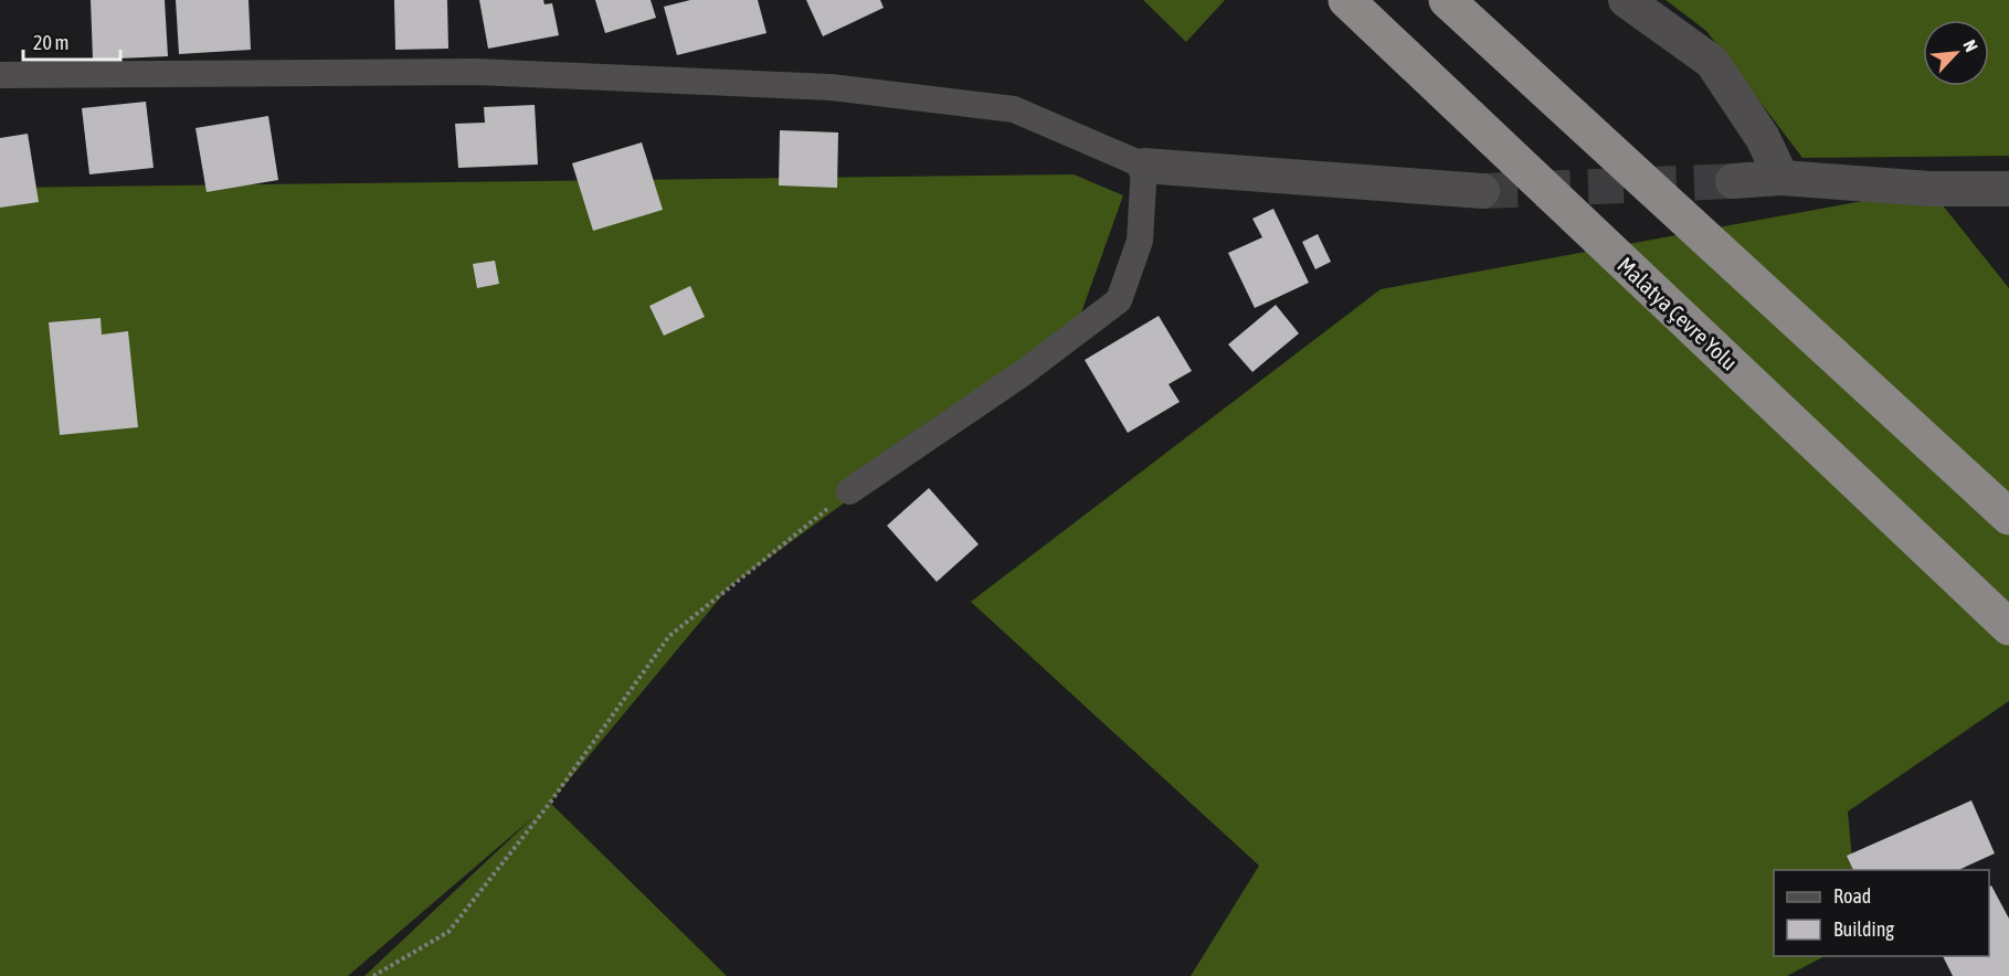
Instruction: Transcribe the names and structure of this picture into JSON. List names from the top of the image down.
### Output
{
  "streets": {
    "highway": ["Malatya Çevre Yolu"]
  },
  "legend": ["Road", "Building"],
  "scale_bar": "20 m",
  "north": "top right"
}
